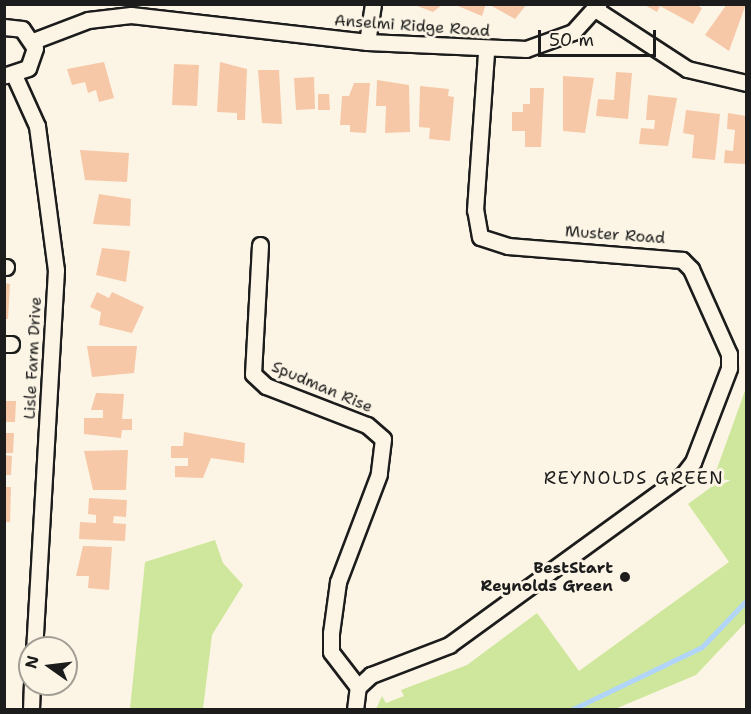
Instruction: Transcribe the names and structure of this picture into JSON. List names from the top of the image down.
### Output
{
  "streets": {
    "street": [
      "Anselmi Ridge Road",
      "Muster Road",
      "Lisle Farm Drive",
      "Spudman Rise"
    ]
  },
  "crossings": [
    ["Anselmi Ridge Road", "Muster Road"],
    ["Anselmi Ridge Road", "Lisle Farm Drive"],
    ["Muster Road", "Spudman Rise"]
  ],
  "districts": ["REYNOLDS GREEN"],
  "places": ["BestStart Reynolds Green"],
  "scale_bar": "50 m",
  "north": "left"
}
